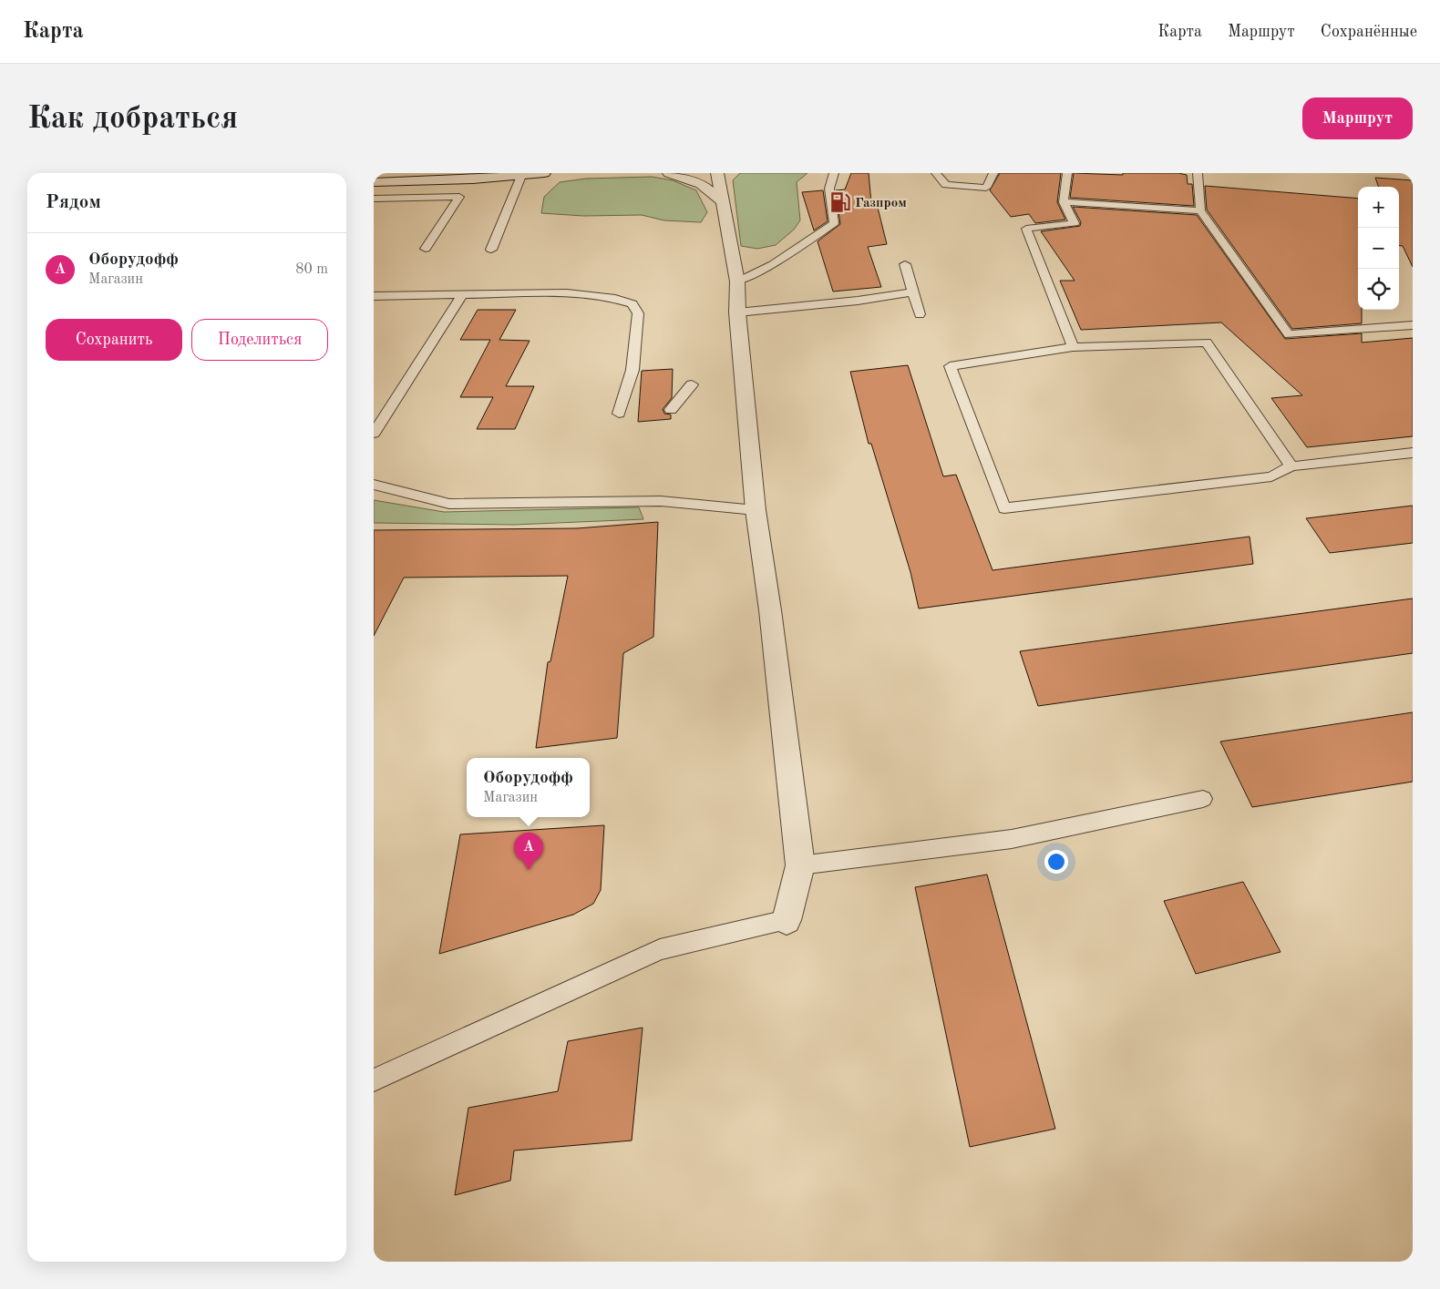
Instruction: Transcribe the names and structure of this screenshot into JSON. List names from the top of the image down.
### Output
{
  "places": {
    "fuel station": ["Газпром"]
  },
  "page": {
    "header": "Карта",
    "nav": ["Карта", "Маршрут", "Сохранённые"],
    "buttons": [
      "Маршрут",
      ["Сохранить", "Поделиться"]
    ],
    "title": "Как добраться",
    "heading": "Рядом",
    "map_buttons": ["+", "−"],
    "list": [
      {
        "mark": "A",
        "name": "Оборудофф",
        "note": "Магазин",
        "value": "80 m"
      }
    ],
    "popup": ["Оборудофф", "Магазин"],
    "pins": "A"
  }
}
